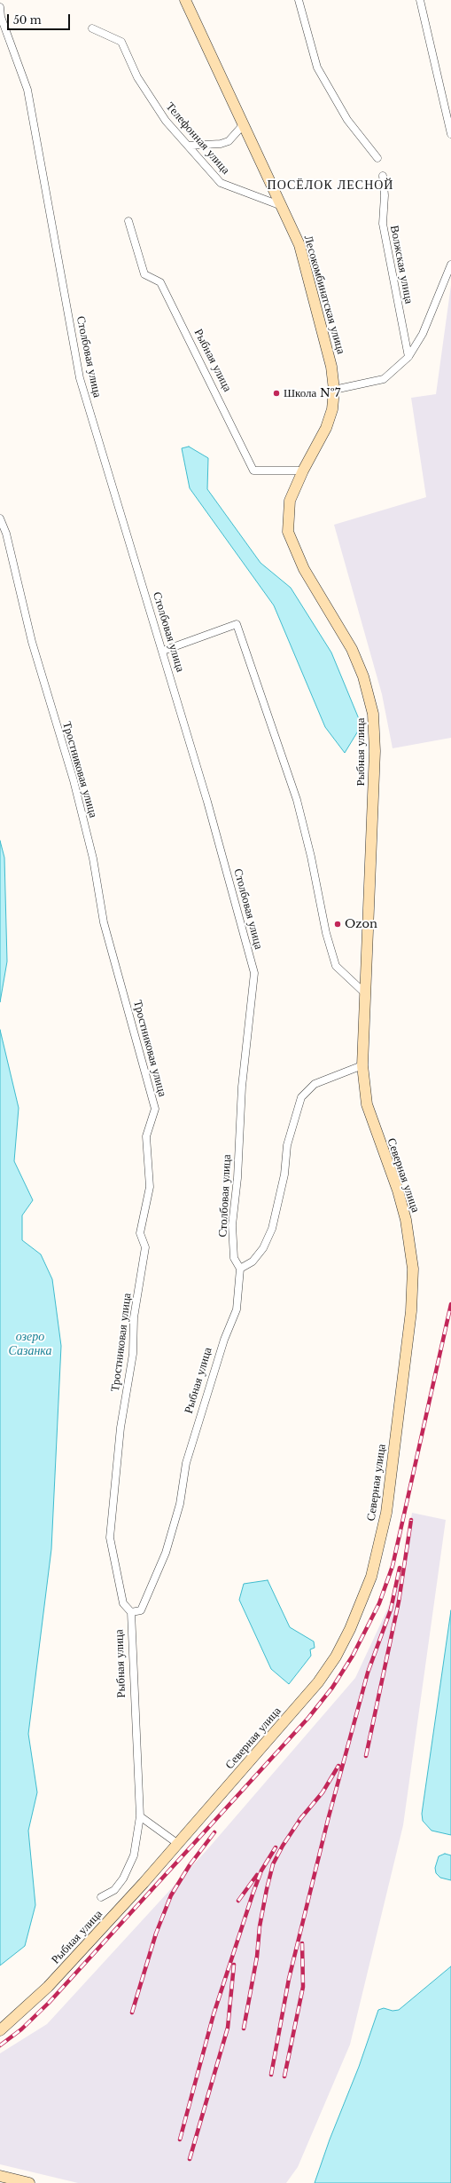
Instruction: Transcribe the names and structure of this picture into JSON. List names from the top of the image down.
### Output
{
  "streets": {
    "street": [
      "Телефонная улица",
      "Волжская улица",
      "Лесокомбинатская улица",
      "Столбовая улица",
      "Рыбная улица",
      "Тростниковая улица",
      "Северная улица"
    ]
  },
  "crossings": [
    ["Телефонная улица", "Лесокомбинатская улица"],
    ["Лесокомбинатская улица", "Рыбная улица"],
    ["Столбовая улица", "Рыбная улица"],
    ["Рыбная улица", "Тростниковая улица"],
    ["Рыбная улица", "Северная улица"]
  ],
  "districts": ["ПОСЁЛОК ЛЕСНОЙ"],
  "water": ["озеро Сазанка"],
  "places": ["Школа №7", "Ozon"],
  "scale_bar": "50 m"
}
